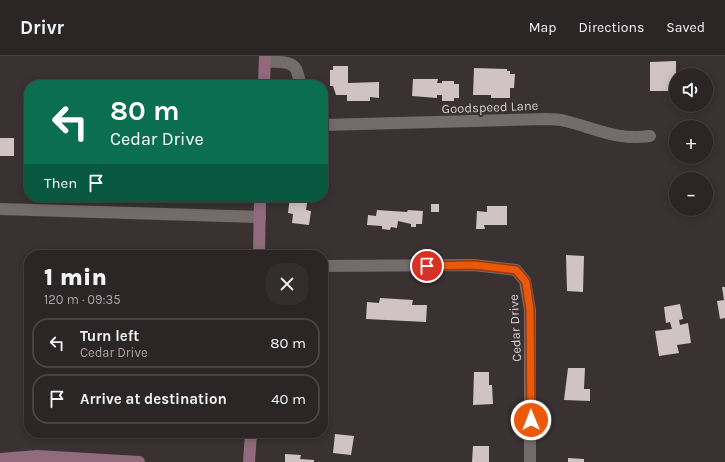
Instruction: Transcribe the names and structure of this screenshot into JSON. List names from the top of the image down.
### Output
{
  "streets": {
    "street": ["Goodspeed Lane", "Cedar Drive"]
  },
  "page": {
    "header": "Drivr",
    "nav": ["Map", "Directions", "Saved"],
    "map_buttons": ["+", "−"],
    "turn": ["80 m", "Cedar Drive"],
    "then": "Then",
    "heading": ["1 min", "120 m · 09:35"],
    "list": [
      {
        "name": "Turn left",
        "note": "Cedar Drive",
        "value": "80 m"
      },
      {
        "name": "Arrive at destination",
        "value": "40 m"
      }
    ]
  }
}
